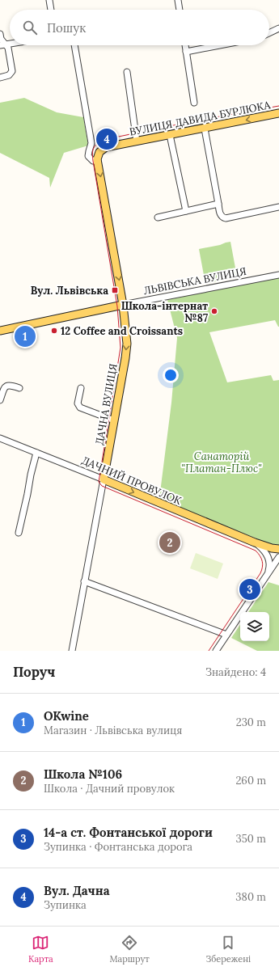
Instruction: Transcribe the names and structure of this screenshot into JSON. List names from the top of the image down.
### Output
{
  "streets": {
    "main road": [
      "ВУЛИЦЯ ДАВИДА БУРЛЮКА",
      "ЛЬВІВСЬКА ВУЛИЦЯ",
      "ДАЧНА ВУЛИЦЯ",
      "ДАЧНИЙ ПРОВУЛОК"
    ]
  },
  "crossings": [
    ["ВУЛИЦЯ ДАВИДА БУРЛЮКА", "ДАЧНА ВУЛИЦЯ"],
    ["ЛЬВІВСЬКА ВУЛИЦЯ", "ДАЧНА ВУЛИЦЯ"],
    ["ДАЧНА ВУЛИЦЯ", "ДАЧНИЙ ПРОВУЛОК"]
  ],
  "one_way": ["ВУЛИЦЯ ДАВИДА БУРЛЮКА", "ДАЧНА ВУЛИЦЯ", "ДАЧНИЙ ПРОВУЛОК"],
  "parks": ["Санаторій \"Платан-Плюс\""],
  "places": {
    "transit": ["Вул. Львівська"],
    "other": ["Школа-інтернат №87", "12 Coffee and Croissants"]
  },
  "page": {
    "search": "Пошук",
    "pins": [
      "4",
      "1",
      "2",
      "3"
    ],
    "heading": ["Поруч", "Знайдено: 4"],
    "list": [
      {
        "mark": "1",
        "name": "OKwine",
        "note": "Магазин · Львівська вулиця",
        "value": "230 m"
      },
      {
        "mark": "2",
        "name": "Школа №106",
        "note": "Школа · Дачний провулок",
        "value": "260 m"
      },
      {
        "mark": "3",
        "name": "14-а ст. Фонтанської дороги",
        "note": "Зупинка · Фонтанська дорога",
        "value": "350 m"
      },
      {
        "mark": "4",
        "name": "Вул. Дачна",
        "note": "Зупинка",
        "value": "380 m"
      }
    ],
    "nav": ["Карта", "Маршрут", "Збережені"]
  }
}
